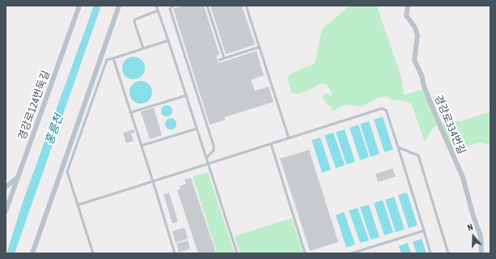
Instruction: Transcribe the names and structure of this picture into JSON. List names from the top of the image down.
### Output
{
  "streets": {
    "street": ["경강로124번둑길", "경강로334번길"]
  },
  "water": ["홍릉천"],
  "north": "top"
}
